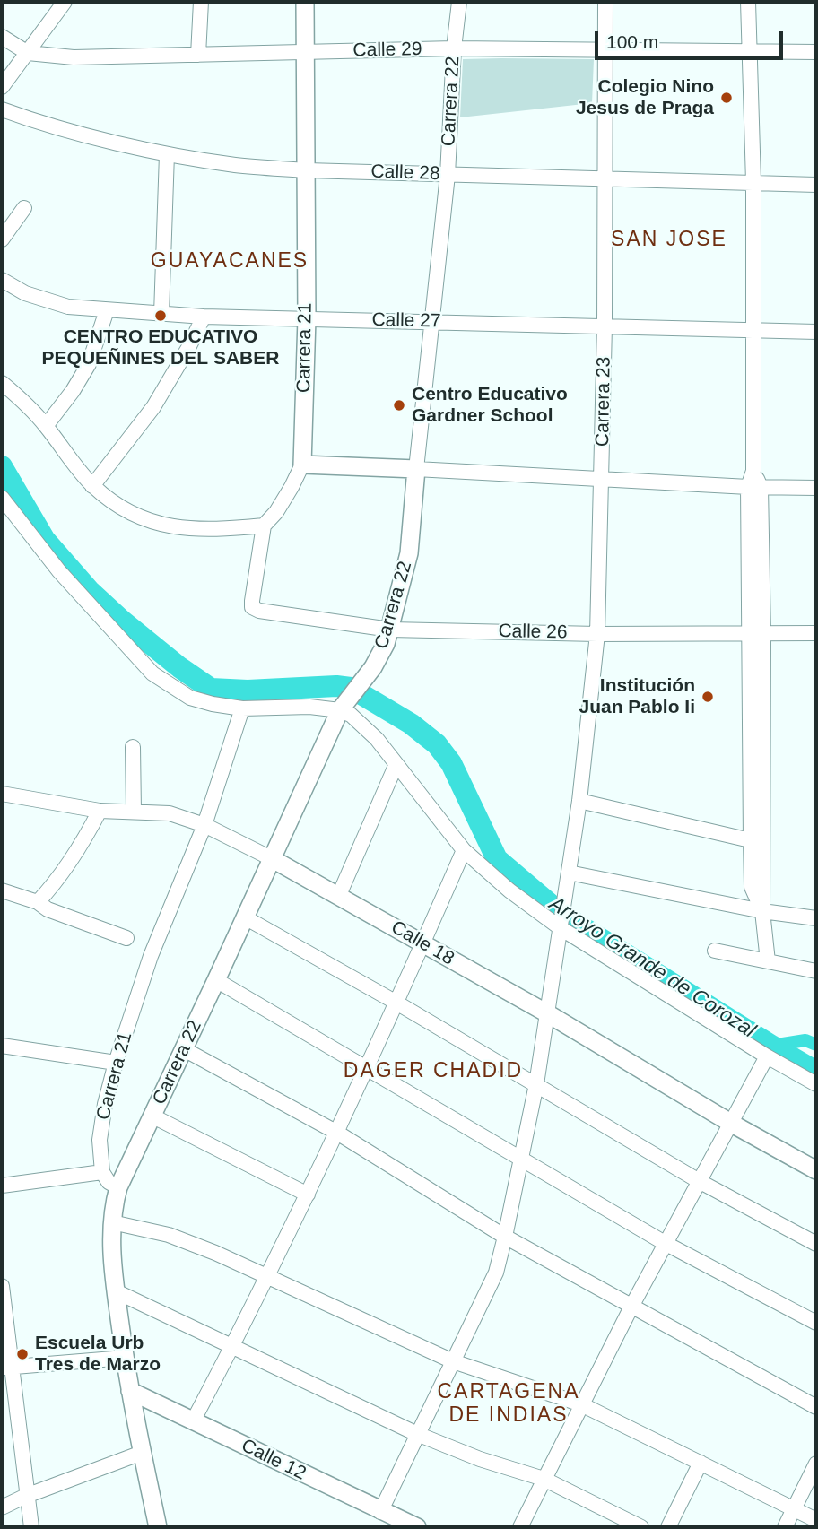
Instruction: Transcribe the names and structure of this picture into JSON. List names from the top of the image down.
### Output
{
  "streets": {
    "street": [
      "Calle 29",
      "Carrera 22",
      "Calle 28",
      "Calle 27",
      "Carrera 21",
      "Carrera 23",
      "Calle 26",
      "Calle 18",
      "Calle 12"
    ]
  },
  "crossings": [
    ["Calle 29", "Carrera 22"],
    ["Calle 29", "Carrera 21"],
    ["Calle 29", "Carrera 23"],
    ["Carrera 22", "Calle 28"],
    ["Carrera 22", "Calle 27"],
    ["Carrera 22", "Calle 26"],
    ["Carrera 22", "Calle 18"],
    ["Calle 28", "Carrera 21"],
    ["Calle 28", "Carrera 23"],
    ["Calle 27", "Carrera 21"],
    ["Calle 27", "Carrera 23"],
    ["Carrera 21", "Calle 26"],
    ["Carrera 21", "Calle 18"],
    ["Carrera 23", "Calle 26"],
    ["Carrera 23", "Calle 18"],
    ["Carrera 23", "Calle 12"]
  ],
  "districts": [
    "SAN JOSE",
    "GUAYACANES",
    "DAGER CHADID",
    "CARTAGENA DE INDIAS"
  ],
  "water": ["Arroyo Grande de Corozal"],
  "places": [
    "Colegio Nino Jesus de Praga",
    "CENTRO EDUCATIVO PEQUEÑINES DEL SABER",
    "Centro Educativo Gardner School",
    "Institución Juan Pablo Ii",
    "Escuela Urb Tres de Marzo"
  ],
  "scale_bar": "100 m"
}
